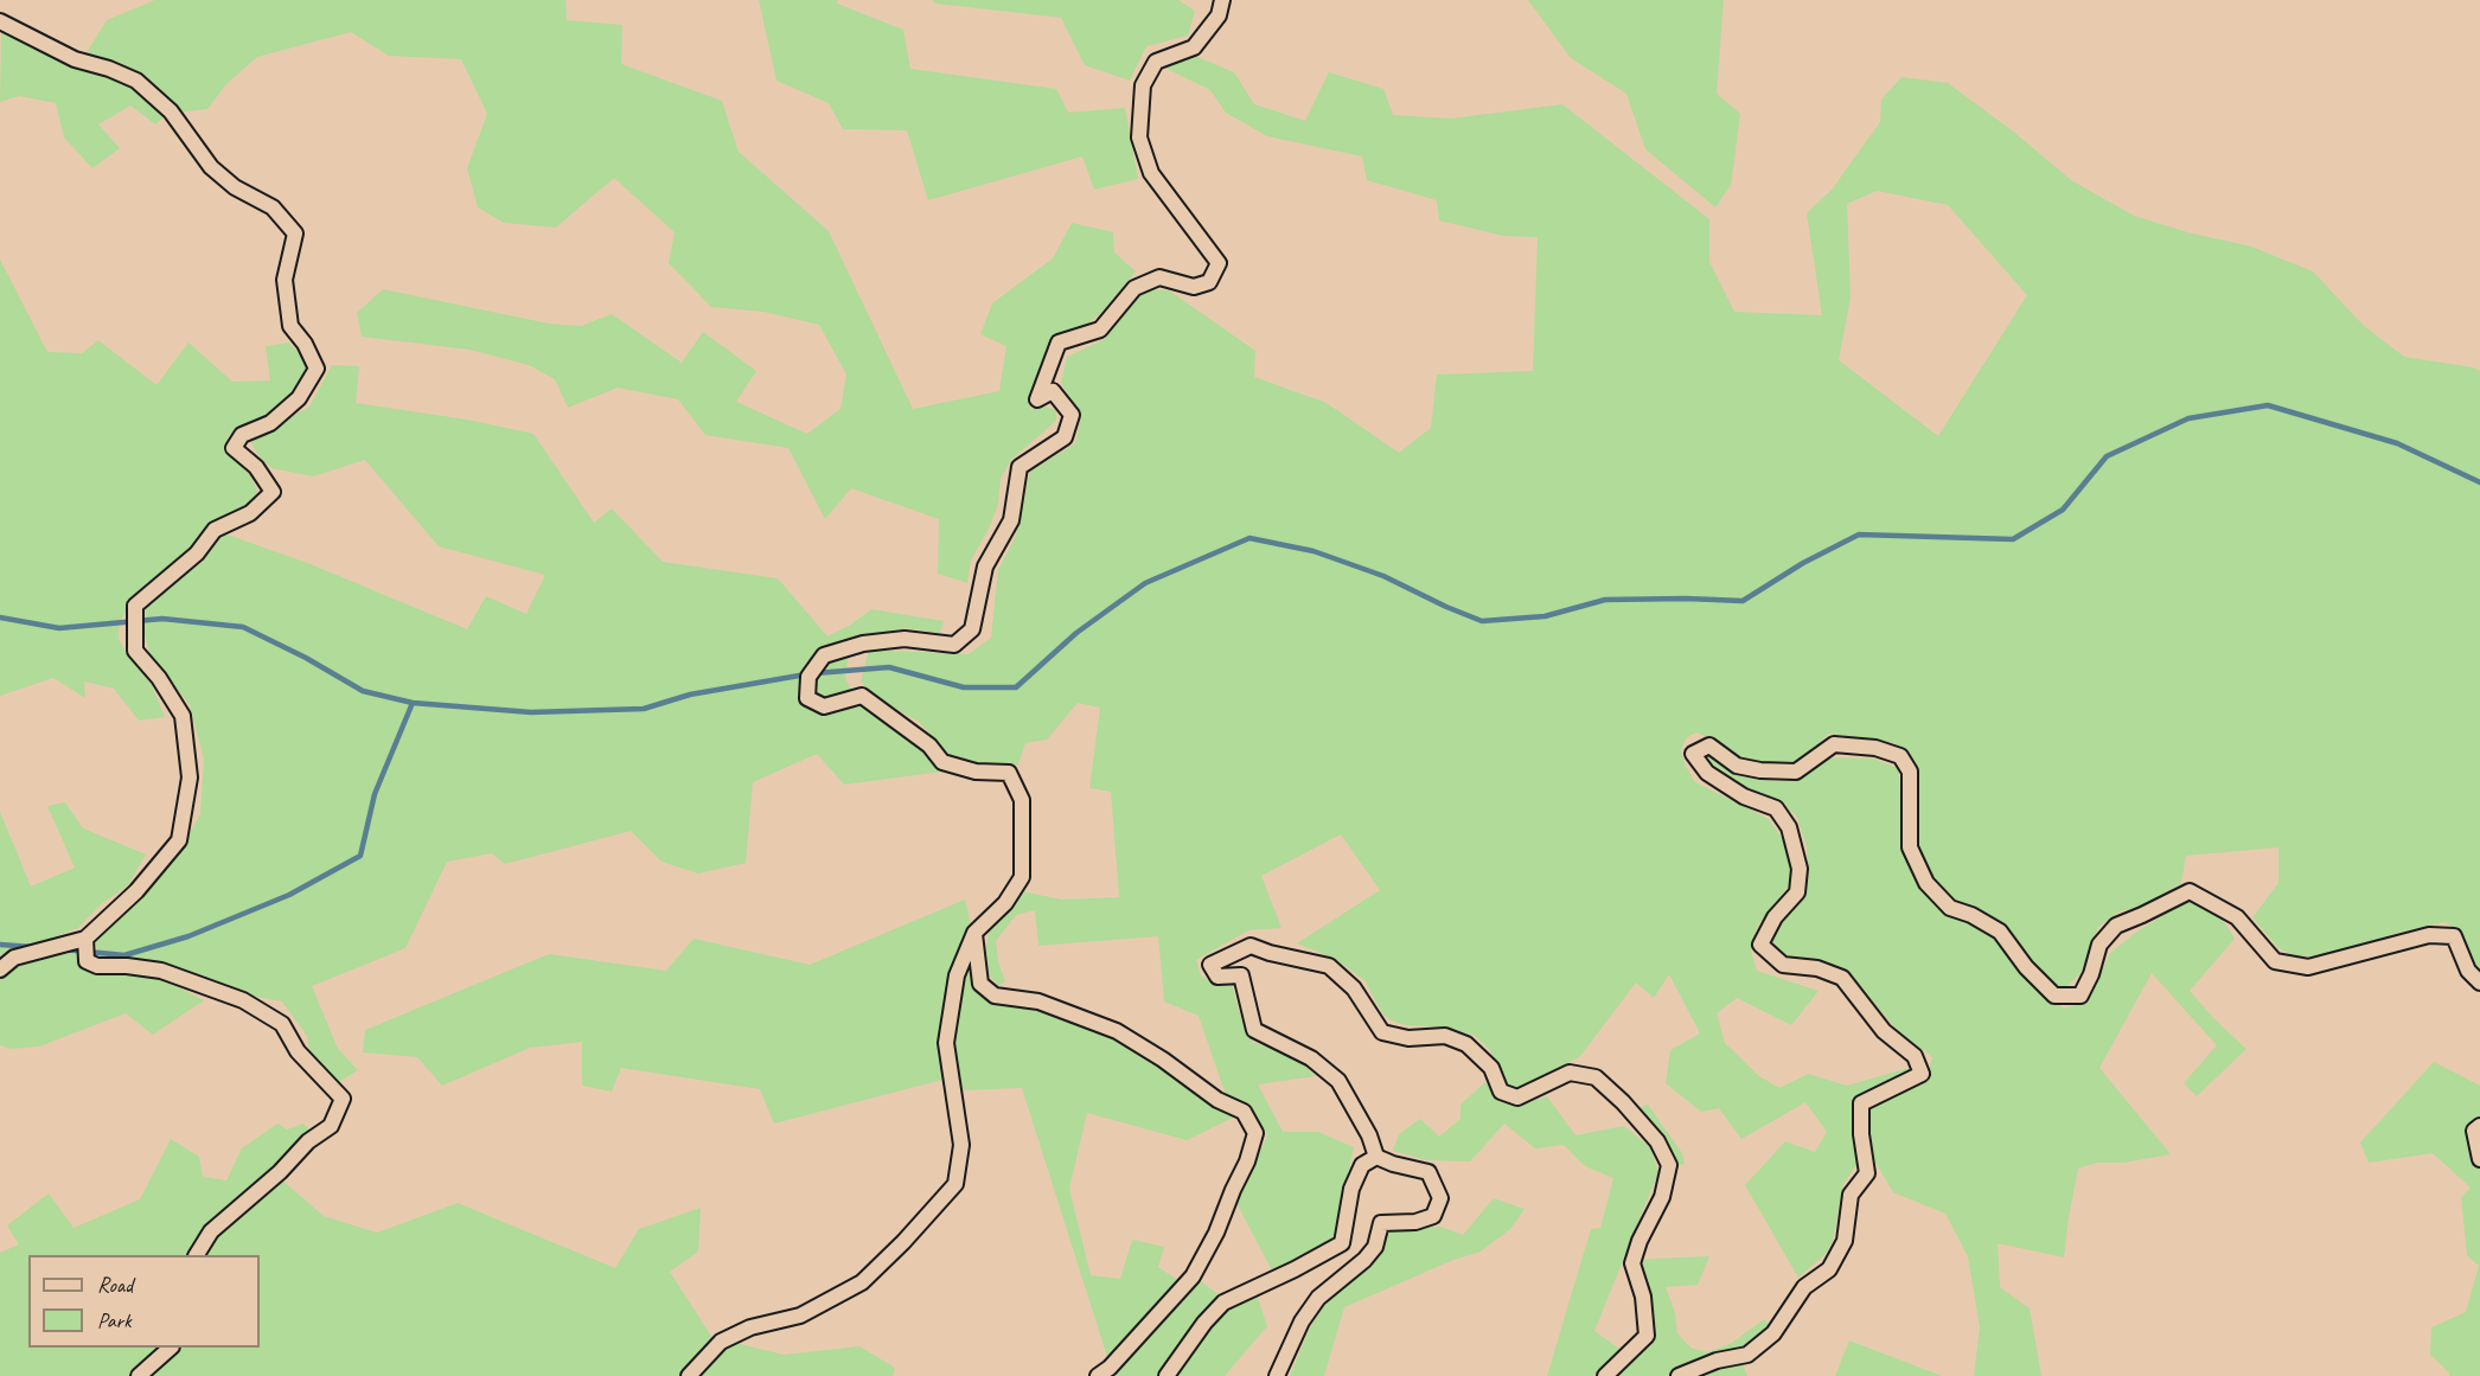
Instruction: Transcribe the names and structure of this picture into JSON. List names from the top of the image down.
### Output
{
  "legend": ["Road", "Park"]
}
